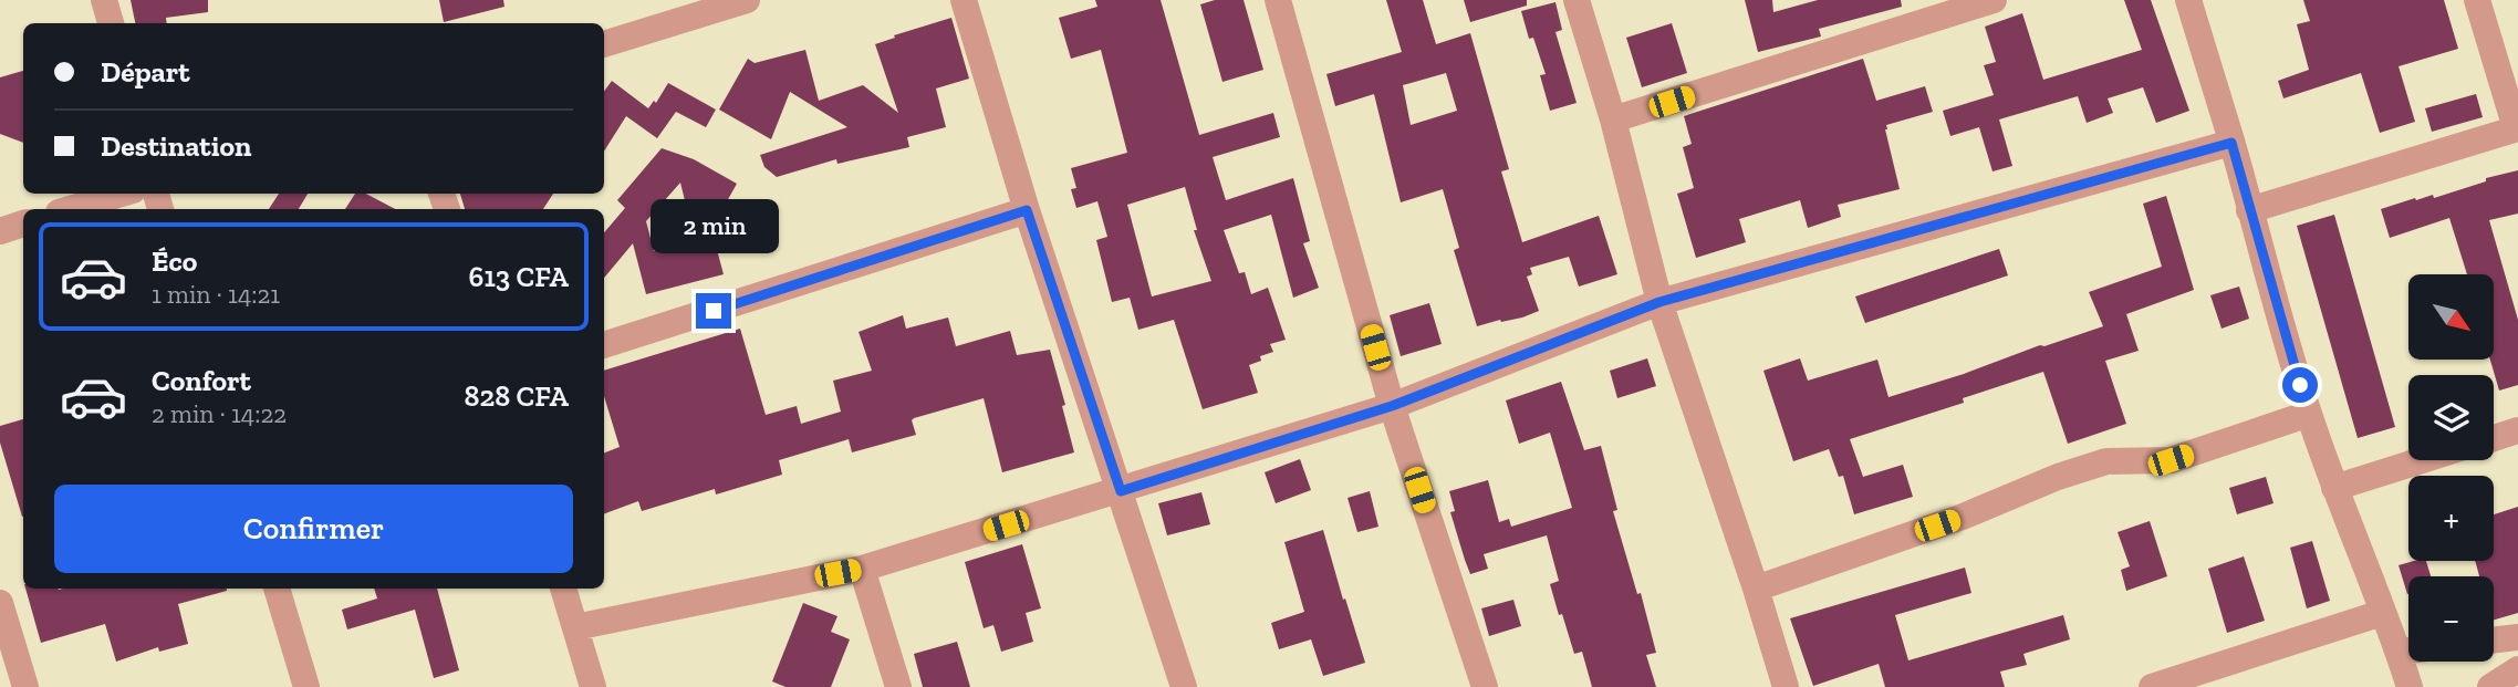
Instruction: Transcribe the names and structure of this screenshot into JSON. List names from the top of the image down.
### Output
{
  "north": "bottom right",
  "page": {
    "banner": ["Départ", "Destination"],
    "bubble": "2 min",
    "list": [
      {
        "name": "Éco",
        "note": "1 min · 14:21",
        "value": "613 CFA"
      },
      {
        "name": "Confort",
        "note": "2 min · 14:22",
        "value": "828 CFA"
      }
    ],
    "map_buttons": ["+", "−"],
    "buttons": "Confirmer"
  }
}
